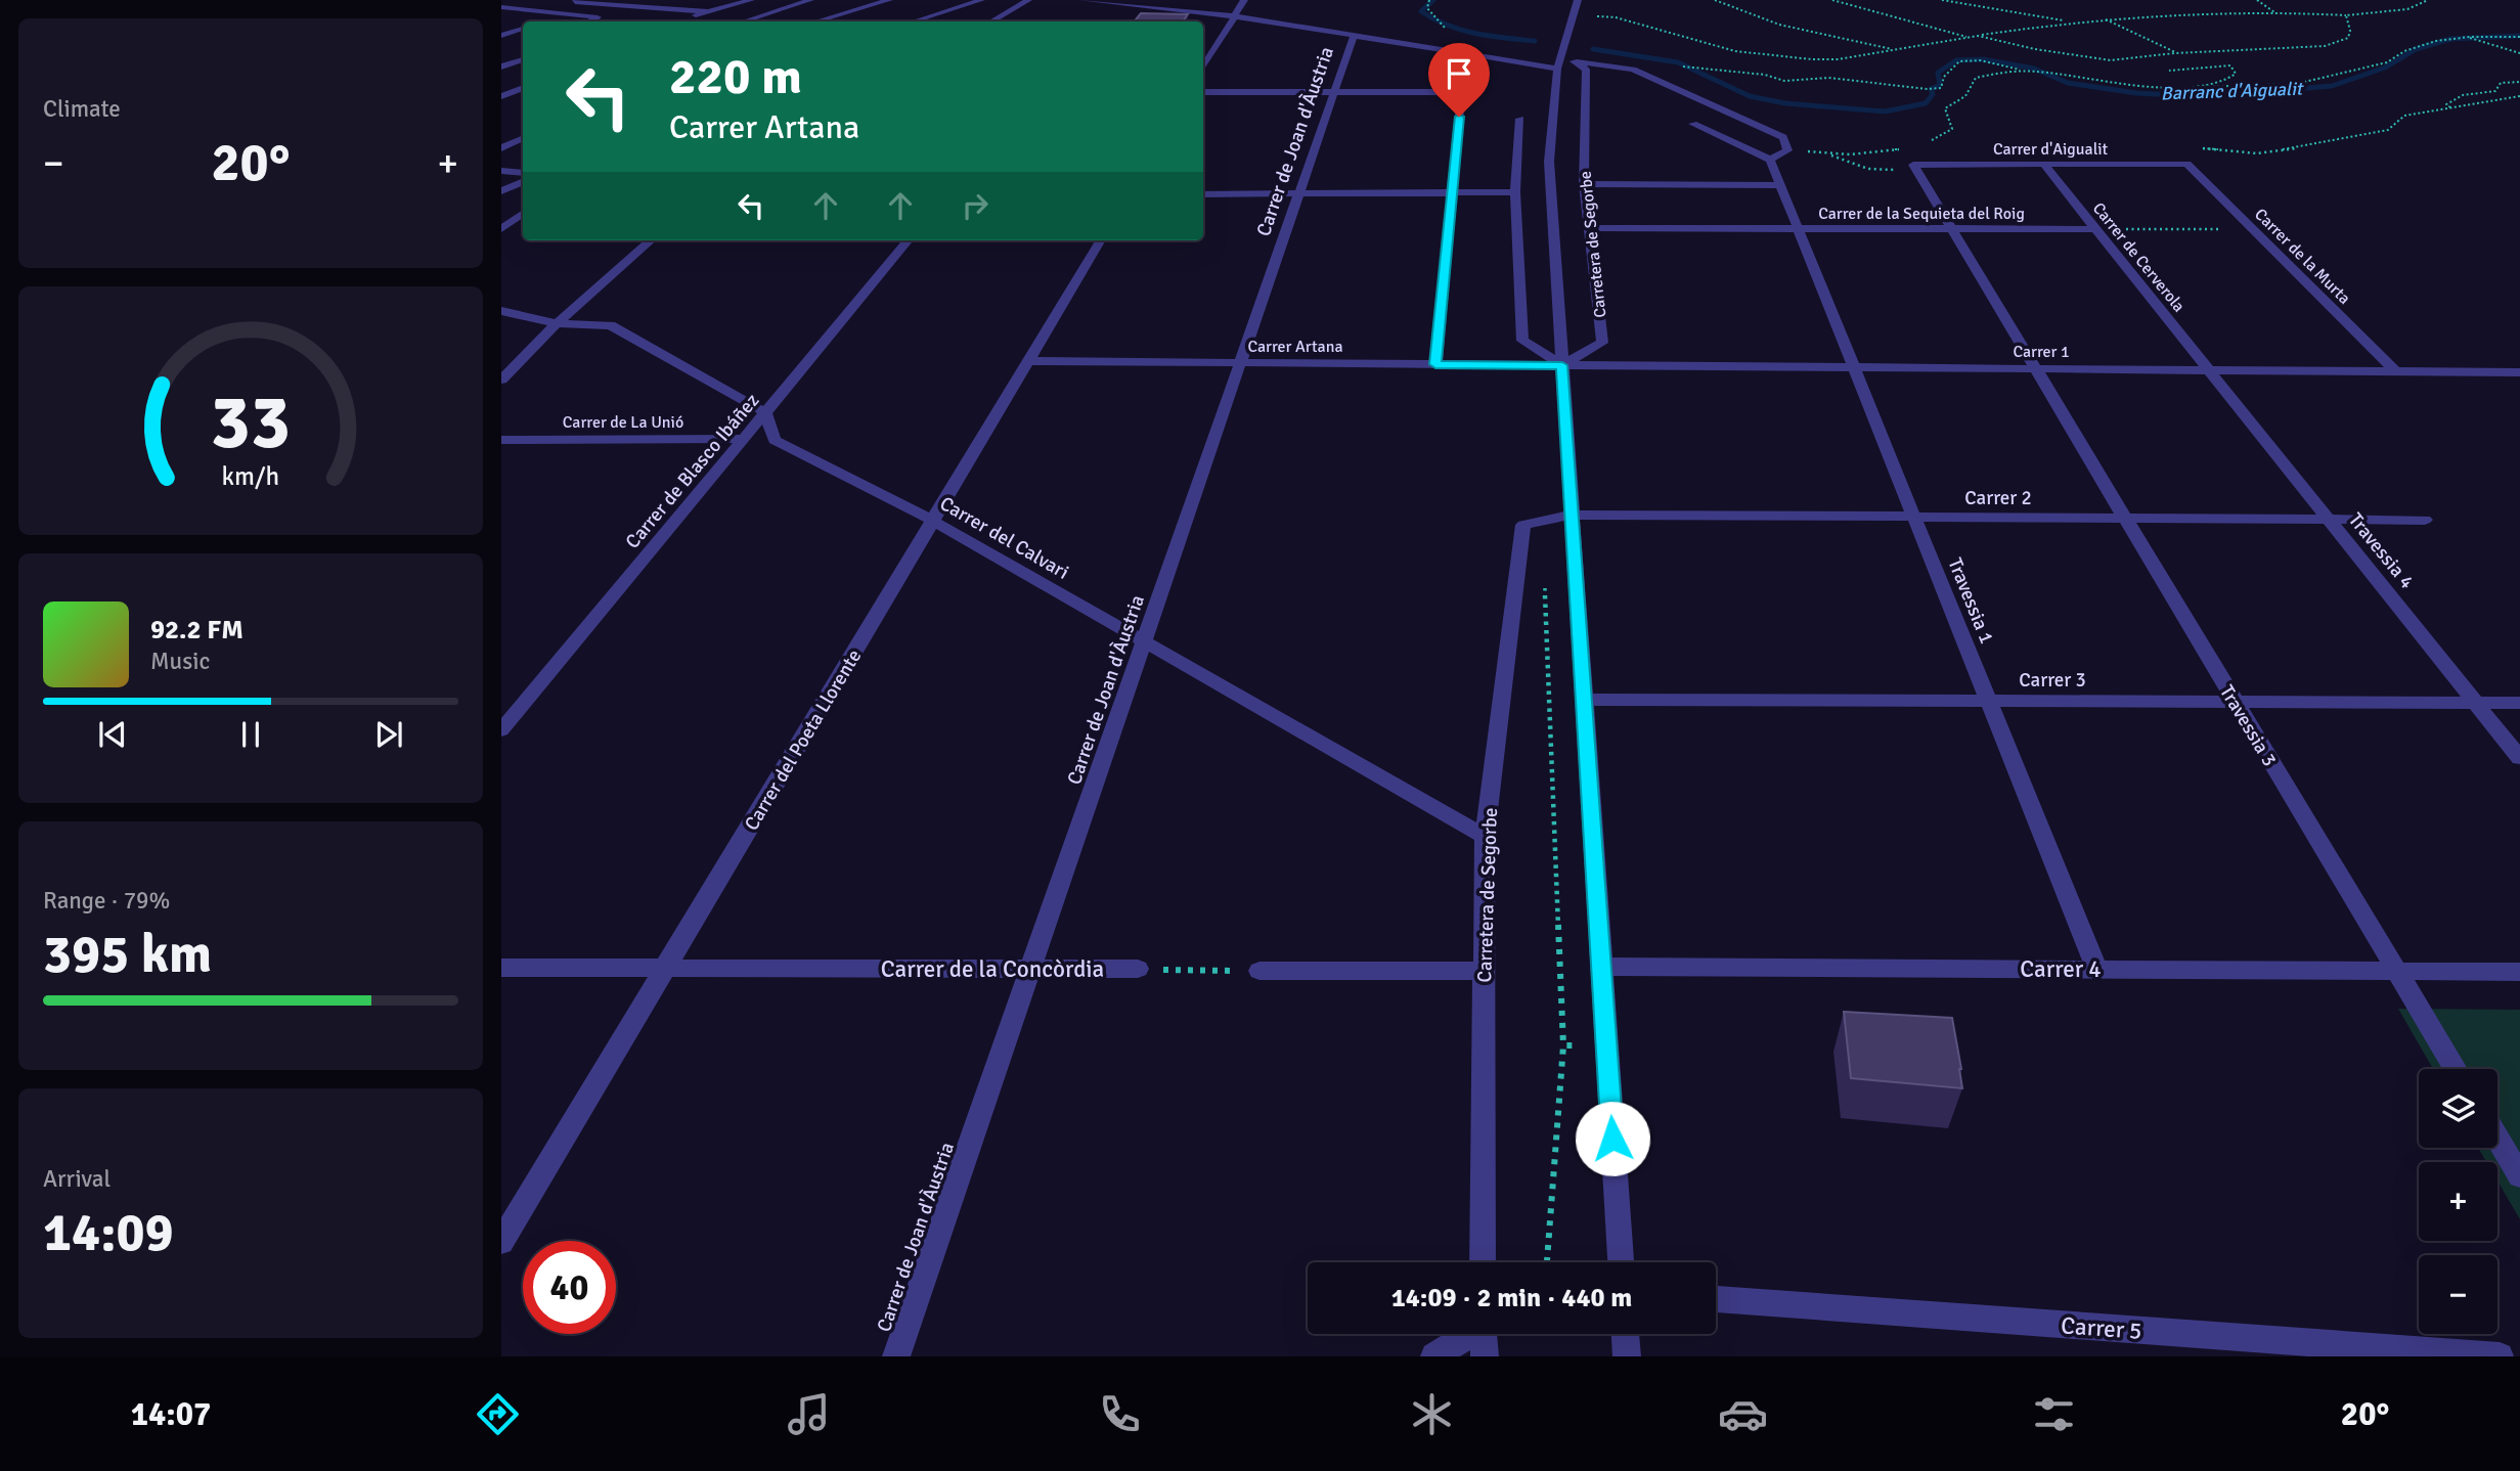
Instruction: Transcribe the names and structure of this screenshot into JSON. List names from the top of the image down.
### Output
{
  "streets": {
    "street": [
      "Carrer de Joan d'Àustria",
      "Carrer d'Aigualit",
      "Carrer de la Sequieta del Roig",
      "Carretera de Segorbe",
      "Carrer de la Murta",
      "Carrer de Cerverola",
      "Carrer Artana",
      "Carrer 1",
      "Carrer de La Unió",
      "Carrer de Blasco Ibáñez",
      "Carrer 2",
      "Carrer del Calvari",
      "Travessia 4",
      "Travessia 1",
      "Carrer 3",
      "Travessia 3",
      "Carrer del Poeta Llorente",
      "Carrer de la Concòrdia",
      "Carrer 4",
      "Carrer 5"
    ]
  },
  "crossings": [
    ["Carrer de Joan d'Àustria", "Carrer Artana"],
    ["Carrer de Joan d'Àustria", "Carrer del Calvari"],
    ["Carrer de Joan d'Àustria", "Carrer de la Concòrdia"],
    ["Carrer d'Aigualit", "Carrer de la Murta"],
    ["Carrer d'Aigualit", "Carrer de Cerverola"],
    ["Carrer d'Aigualit", "Travessia 3"],
    ["Carrer de la Sequieta del Roig", "Carretera de Segorbe"],
    ["Carrer de la Sequieta del Roig", "Carrer de Cerverola"],
    ["Carrer de la Sequieta del Roig", "Travessia 1"],
    ["Carrer de la Sequieta del Roig", "Travessia 3"],
    ["Carretera de Segorbe", "Carrer Artana"],
    ["Carretera de Segorbe", "Carrer 1"],
    ["Carretera de Segorbe", "Carrer 2"],
    ["Carretera de Segorbe", "Carrer del Calvari"],
    ["Carretera de Segorbe", "Carrer 3"],
    ["Carretera de Segorbe", "Carrer 4"],
    ["Carrer de la Murta", "Carrer 1"],
    ["Carrer de Cerverola", "Carrer 1"],
    ["Carrer de Cerverola", "Travessia 4"],
    ["Carrer Artana", "Carrer 1"],
    ["Carrer Artana", "Carrer del Poeta Llorente"],
    ["Carrer 1", "Travessia 4"],
    ["Carrer 1", "Travessia 1"],
    ["Carrer 1", "Travessia 3"],
    ["Carrer de La Unió", "Carrer de Blasco Ibáñez"],
    ["Carrer de Blasco Ibáñez", "Carrer del Calvari"],
    ["Carrer 2", "Travessia 4"],
    ["Carrer 2", "Travessia 1"],
    ["Carrer 2", "Travessia 3"],
    ["Carrer del Calvari", "Carrer del Poeta Llorente"],
    ["Travessia 4", "Carrer 3"],
    ["Travessia 1", "Carrer 3"],
    ["Travessia 1", "Carrer 4"],
    ["Carrer 3", "Travessia 3"],
    ["Travessia 3", "Carrer 4"],
    ["Carrer del Poeta Llorente", "Carrer de la Concòrdia"]
  ],
  "water": ["Barranc d'Aigualit"],
  "page": {
    "tile": [
      "Climate",
      ["Range · 79%", "395 km"],
      ["Arrival", "14:09"]
    ],
    "turn": ["220 m", "Carrer Artana"],
    "heat": ["−", "20°", "+"],
    "song": ["92.2 FM", "Music"],
    "map_buttons": ["+", "−"],
    "limit": "40",
    "trip": "14:09 · 2 min · 440 m",
    "tabs": ["14:07", "20°"],
    "gauge": ["33", "km/h"]
  }
}
